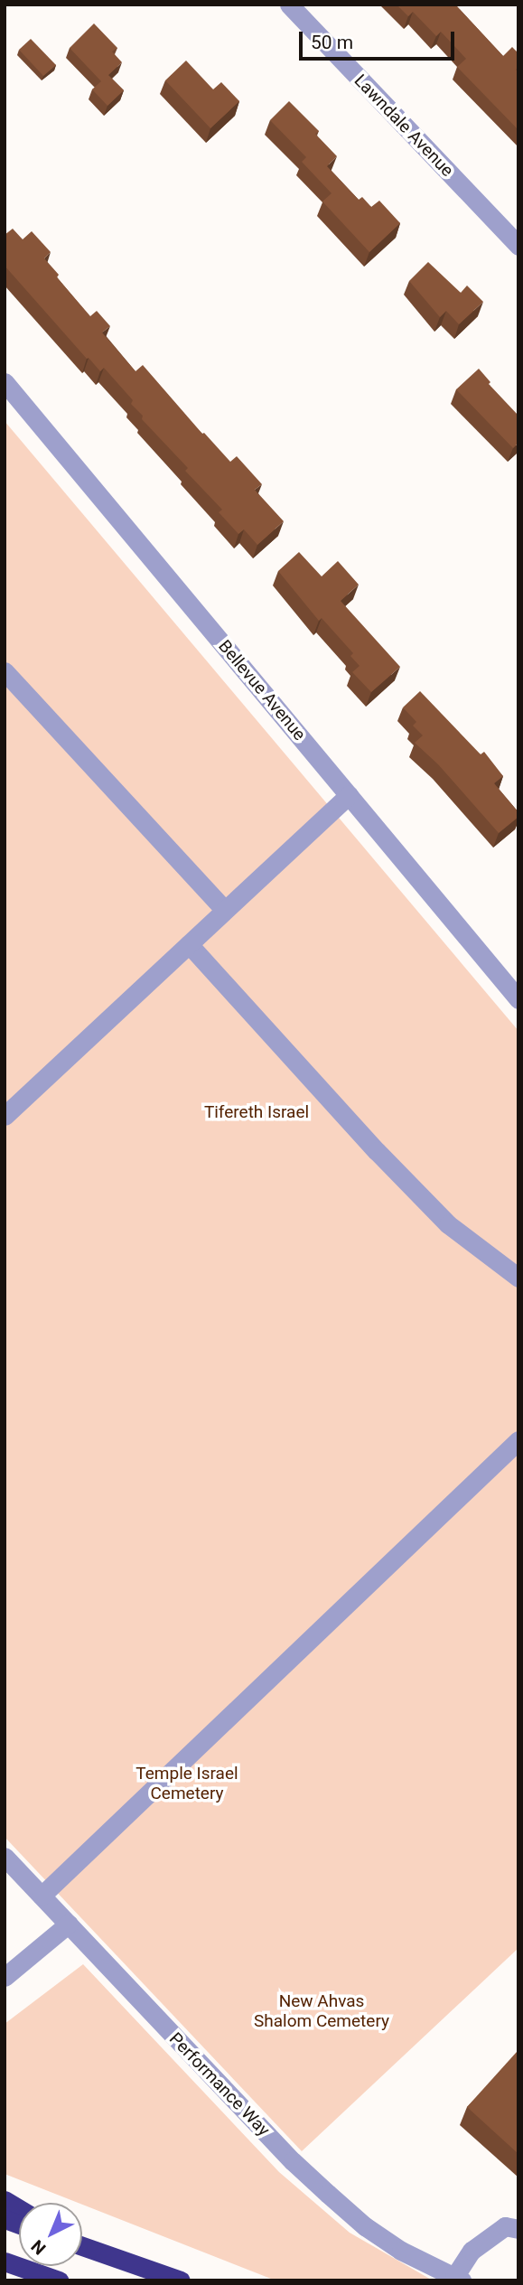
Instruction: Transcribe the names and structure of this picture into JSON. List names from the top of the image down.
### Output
{
  "streets": {
    "street": ["Lawndale Avenue", "Bellevue Avenue", "Performance Way"]
  },
  "parks": ["Tifereth Israel", "Temple Israel Cemetery", "New Ahvas Shalom Cemetery"],
  "scale_bar": "50 m",
  "north": "bottom left"
}
